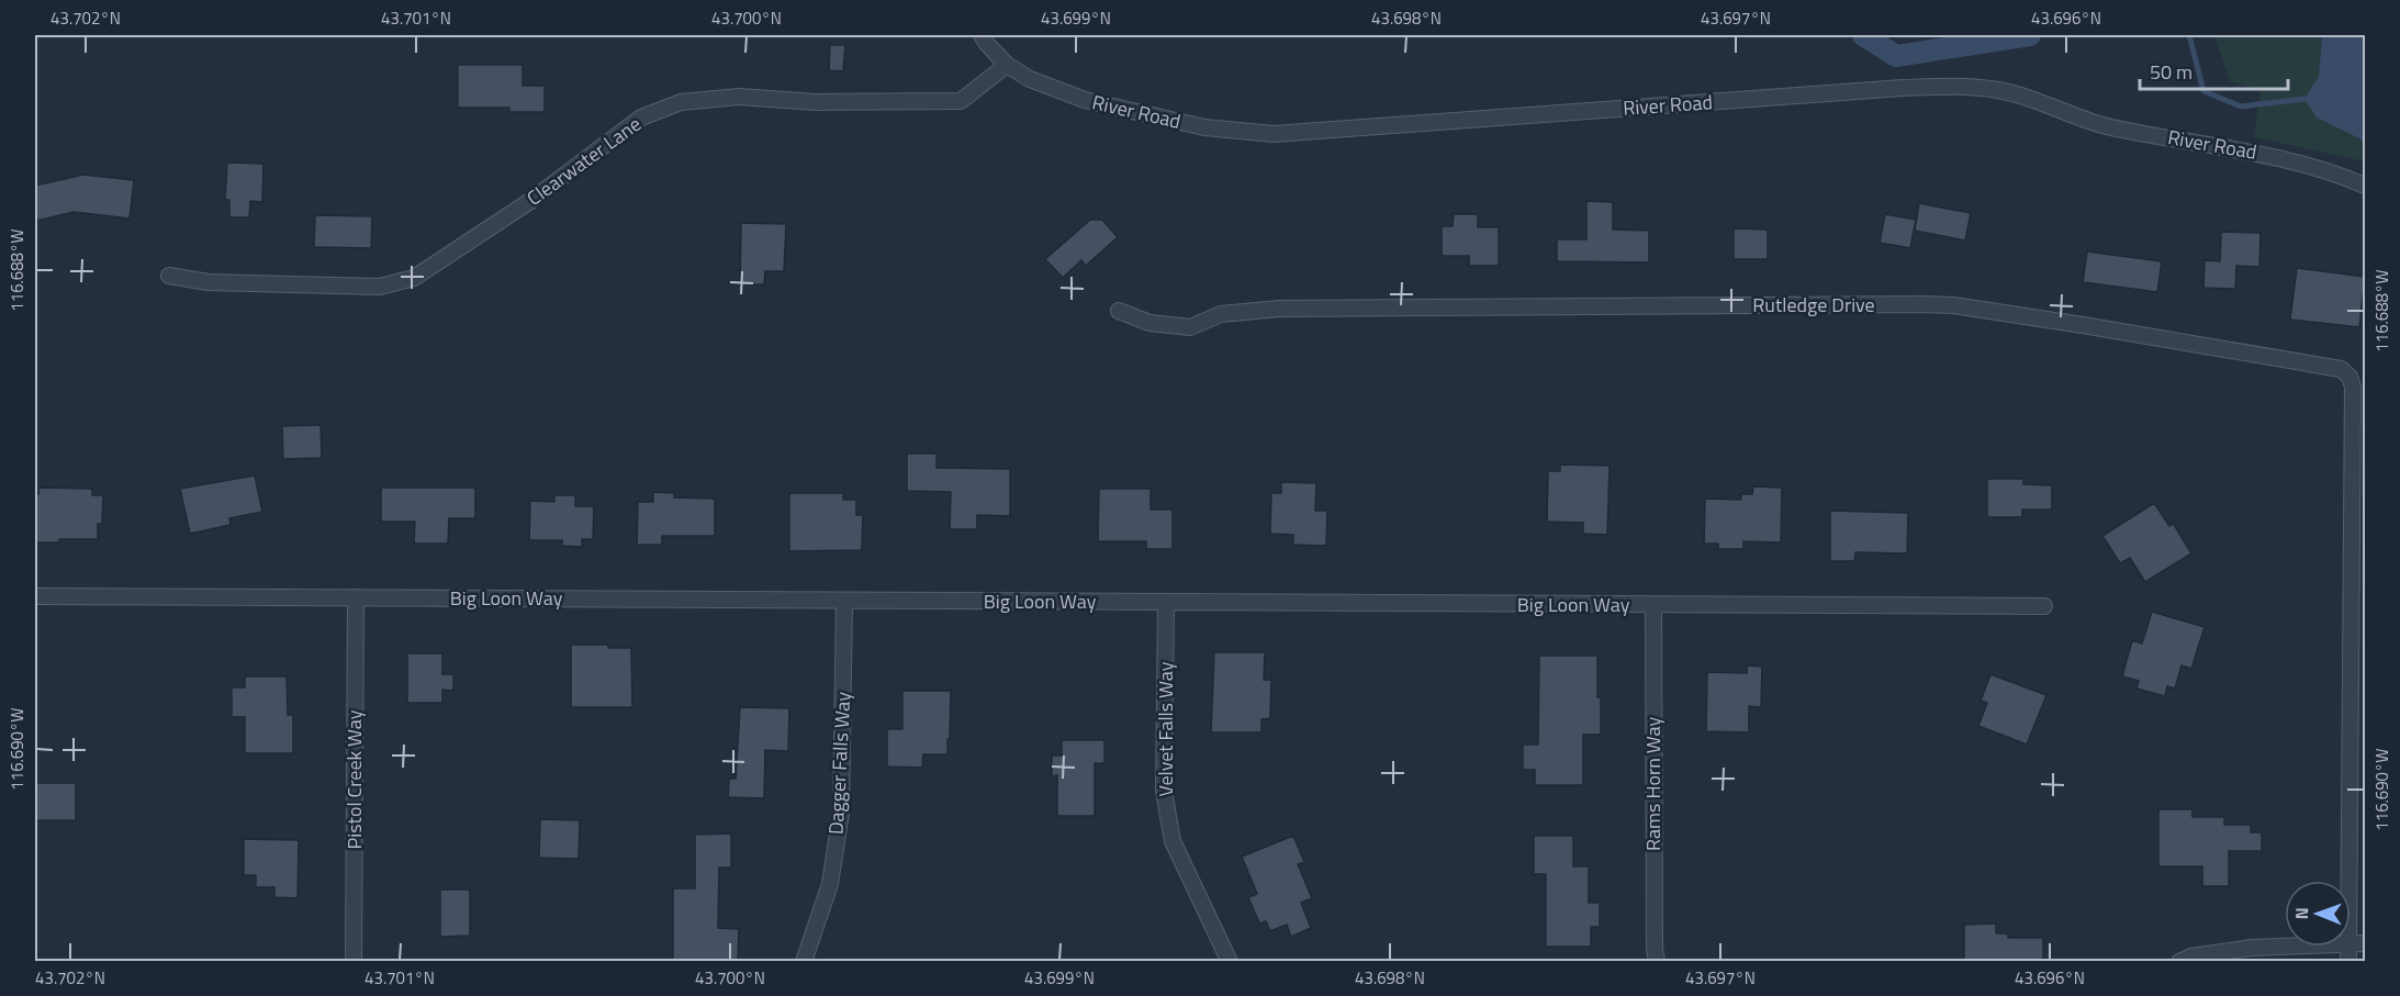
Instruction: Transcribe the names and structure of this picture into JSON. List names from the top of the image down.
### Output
{
  "streets": {
    "street": [
      "River Road",
      "Clearwater Lane",
      "Rutledge Drive",
      "Big Loon Way",
      "Velvet Falls Way",
      "Dagger Falls Way",
      "Pistol Creek Way",
      "Rams Horn Way"
    ]
  },
  "crossings": [
    ["River Road", "Clearwater Lane"],
    ["Big Loon Way", "Velvet Falls Way"],
    ["Big Loon Way", "Dagger Falls Way"],
    ["Big Loon Way", "Pistol Creek Way"],
    ["Big Loon Way", "Rams Horn Way"]
  ],
  "scale_bar": "50 m",
  "north": "left",
  "coordinates": [
    "43.702°N",
    "43.701°N",
    "43.700°N",
    "43.699°N",
    "43.698°N",
    "43.697°N",
    "43.696°N",
    "116.688°W",
    "116.690°W"
  ]
}
